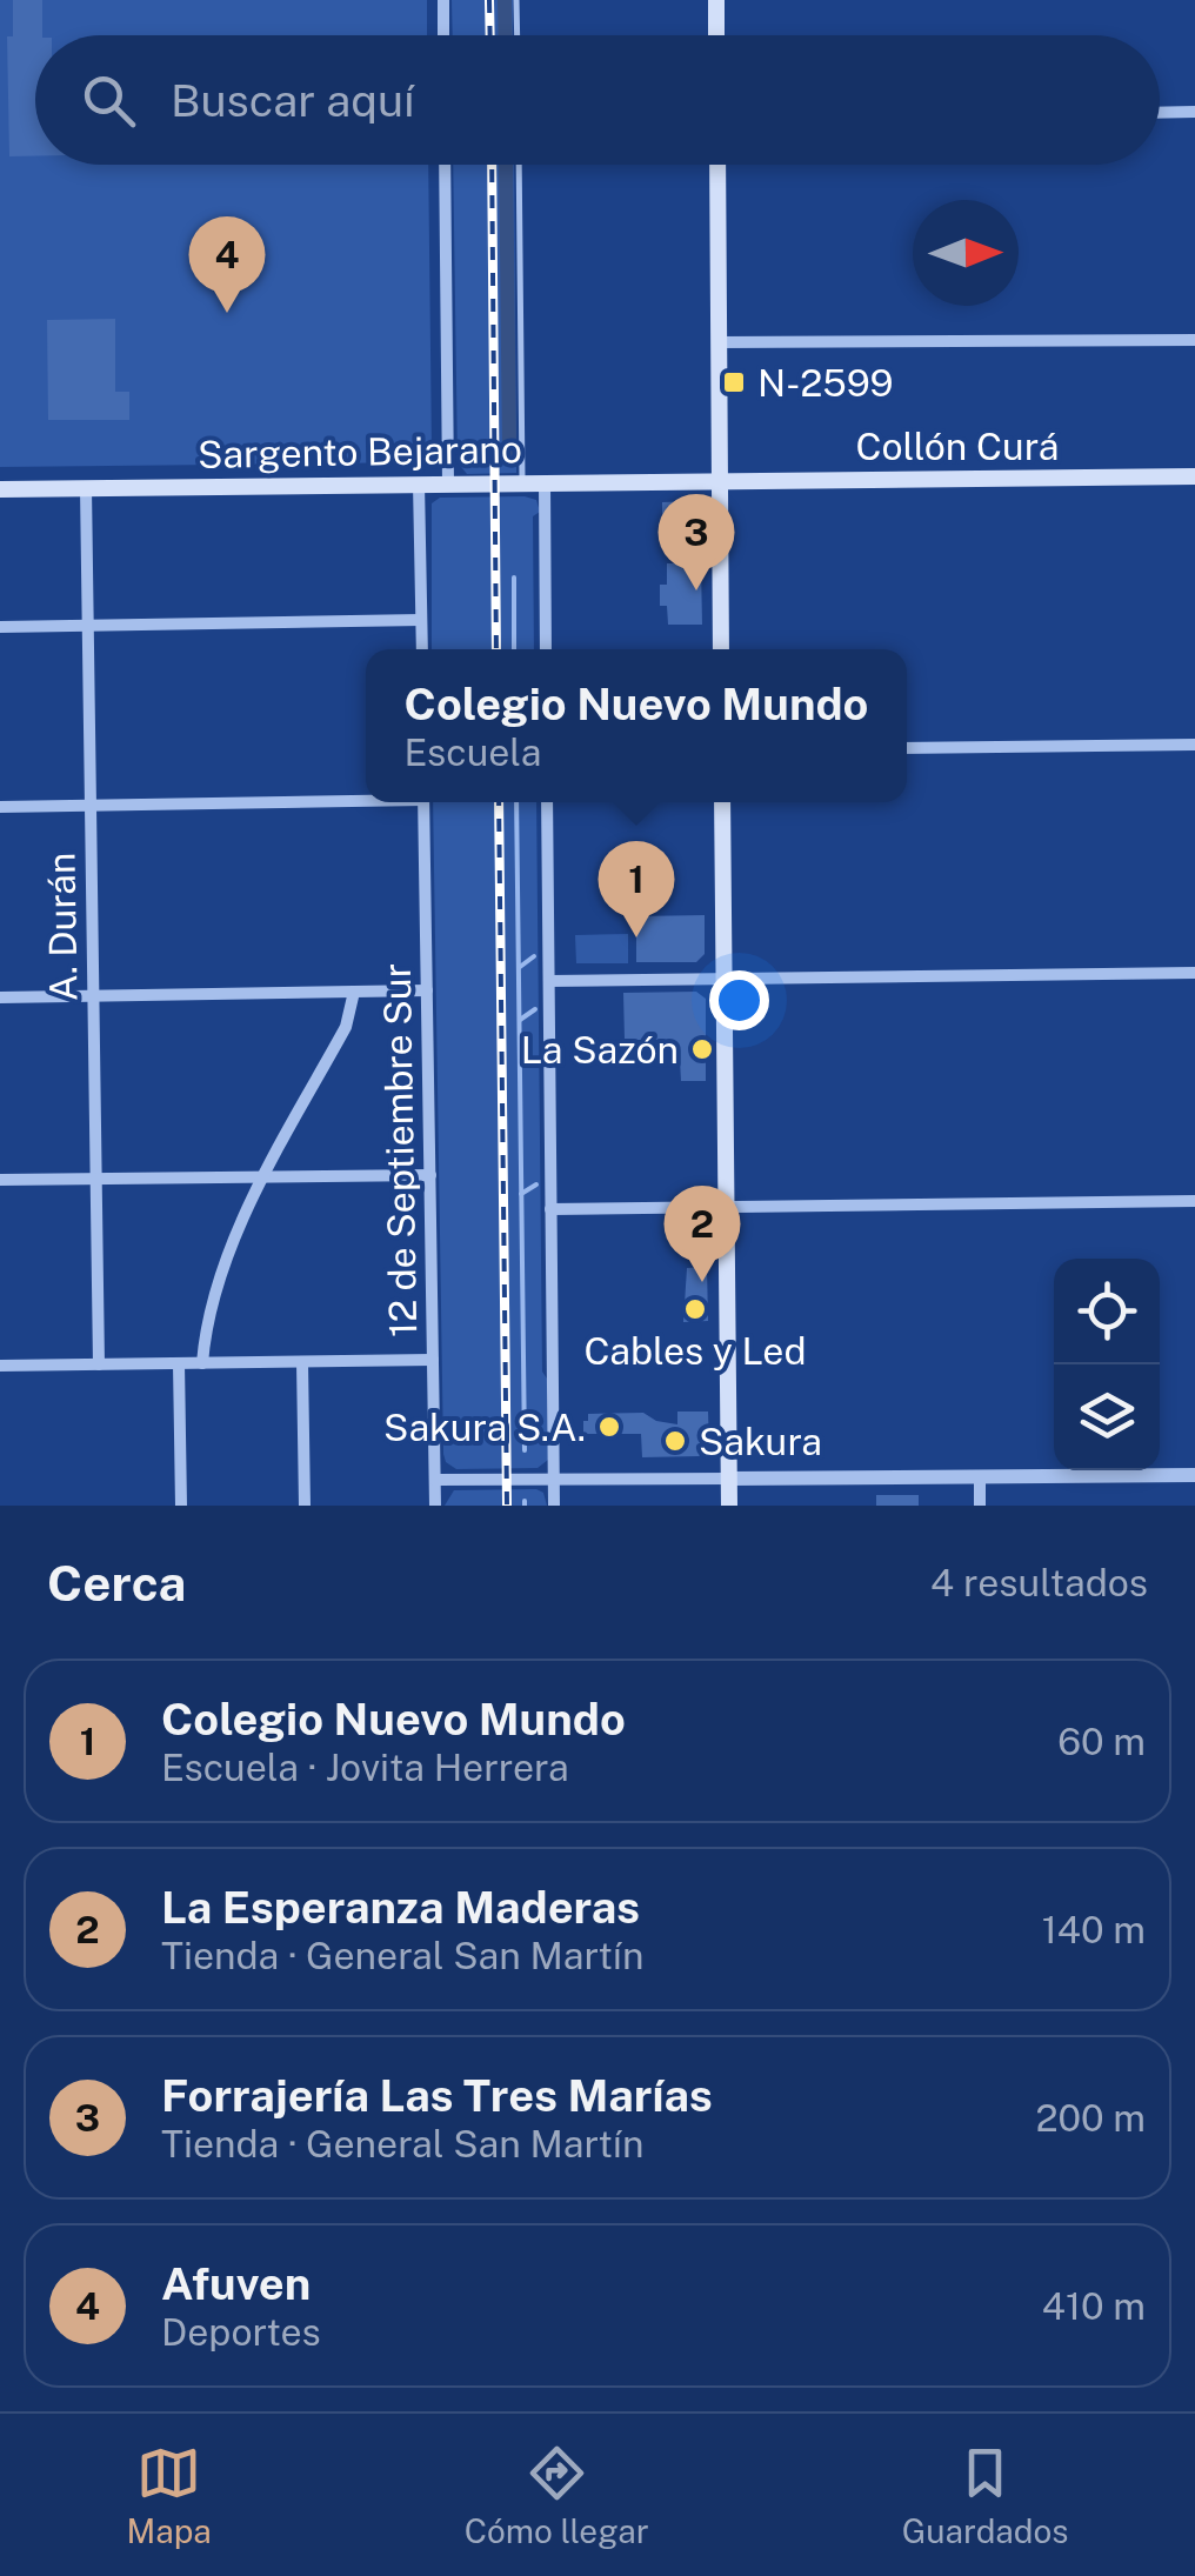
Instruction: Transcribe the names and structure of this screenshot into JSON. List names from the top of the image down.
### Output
{
  "streets": {
    "main road": ["Collón Curá", "Sargento Bejarano"],
    "street": ["A. Durán", "12 de Septiembre Sur"]
  },
  "crossings": [
    ["Collón Curá", "Sargento Bejarano"],
    ["Sargento Bejarano", "A. Durán"]
  ],
  "places": {
    "transit": ["N-2599"],
    "other": [
      "La Sazón",
      "Cables y Led",
      "Sakura S.A.",
      "Sakura"
    ]
  },
  "north": "right",
  "page": {
    "search": "Buscar aquí",
    "pins": [
      "4",
      "3",
      "1",
      "2"
    ],
    "popup": ["Colegio Nuevo Mundo", "Escuela"],
    "heading": ["Cerca", "4 resultados"],
    "list": [
      {
        "mark": "1",
        "name": "Colegio Nuevo Mundo",
        "note": "Escuela · Jovita Herrera",
        "value": "60 m"
      },
      {
        "mark": "2",
        "name": "La Esperanza Maderas",
        "note": "Tienda · General San Martín",
        "value": "140 m"
      },
      {
        "mark": "3",
        "name": "Forrajería Las Tres Marías",
        "note": "Tienda · General San Martín",
        "value": "200 m"
      },
      {
        "mark": "4",
        "name": "Afuven",
        "note": "Deportes",
        "value": "410 m"
      }
    ],
    "nav": ["Mapa", "Cómo llegar", "Guardados"]
  }
}
